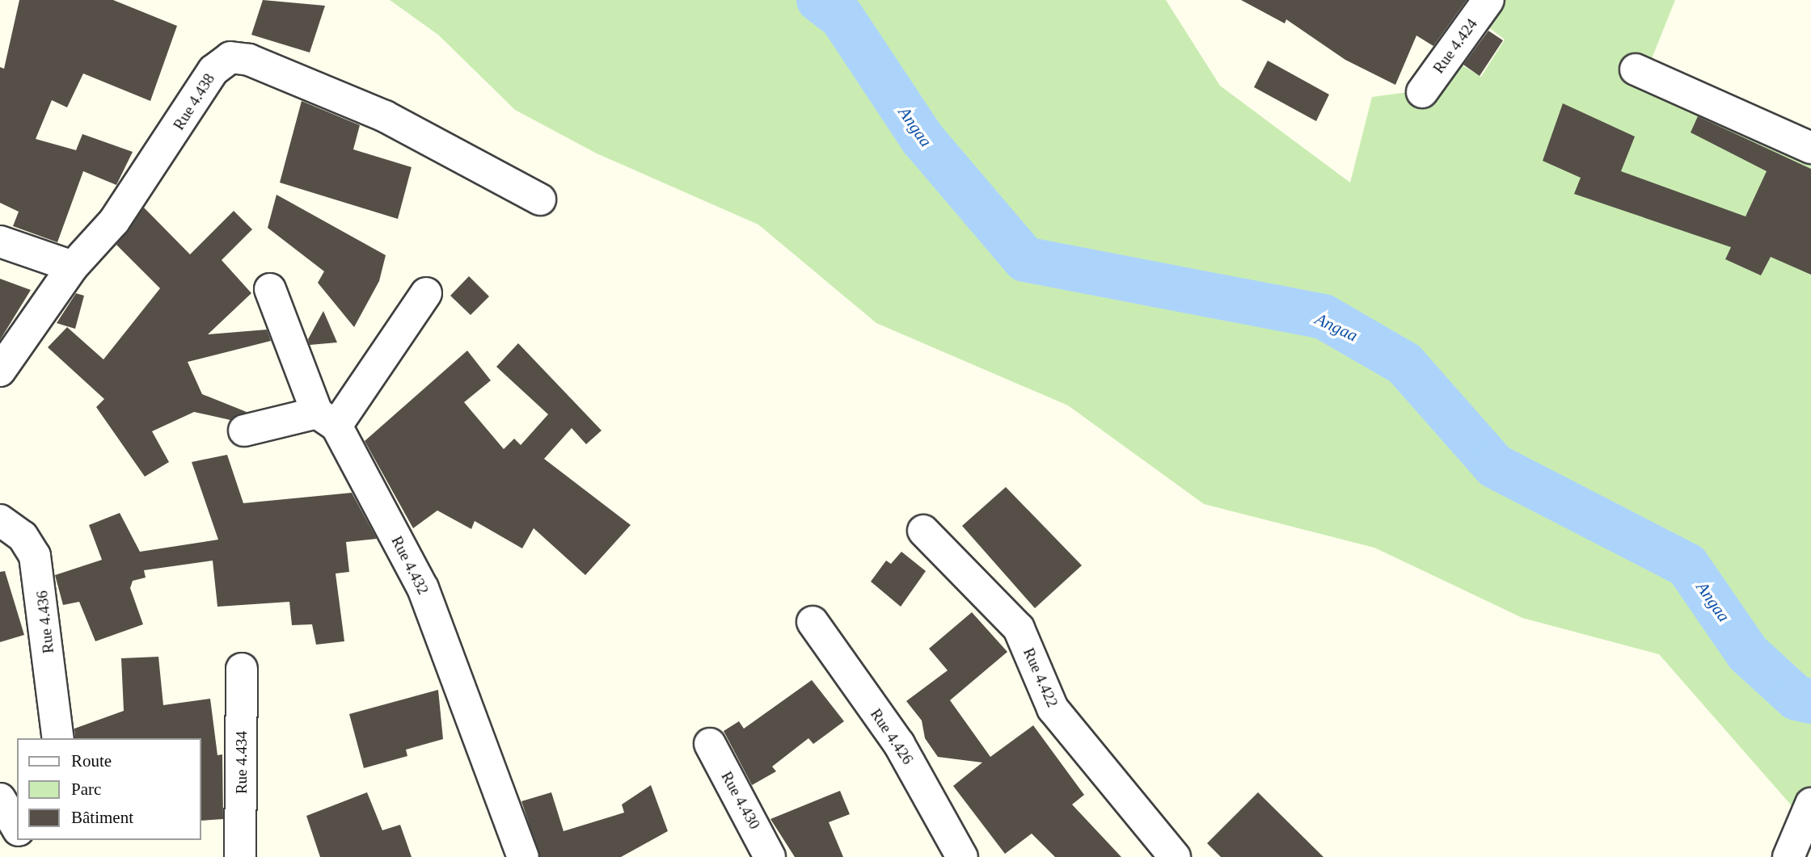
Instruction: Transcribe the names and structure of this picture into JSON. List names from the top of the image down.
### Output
{
  "streets": {
    "street": [
      "Rue 4.424",
      "Rue 4.438",
      "Rue 4.432",
      "Rue 4.436",
      "Rue 4.422",
      "Rue 4.426",
      "Rue 4.434",
      "Rue 4.430"
    ]
  },
  "water": ["Angaa"],
  "legend": ["Route", "Parc", "Bâtiment"]
}
